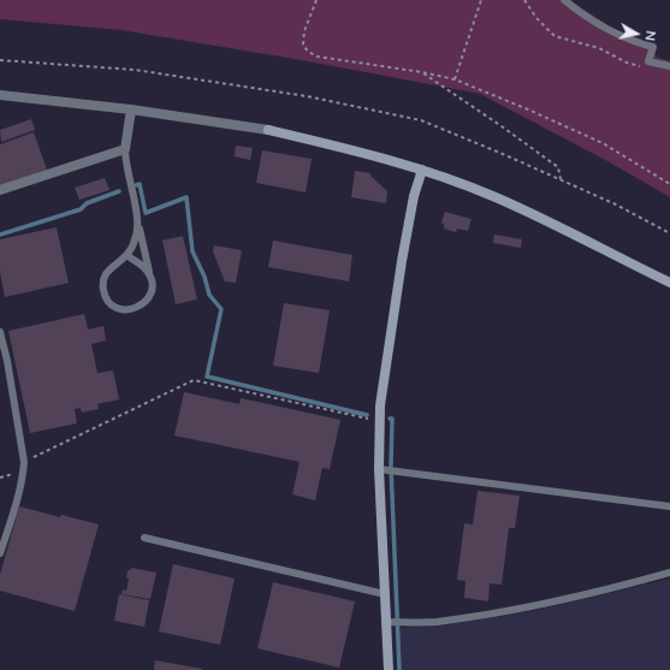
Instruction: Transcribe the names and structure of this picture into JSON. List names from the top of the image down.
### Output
{
  "north": "right"
}
